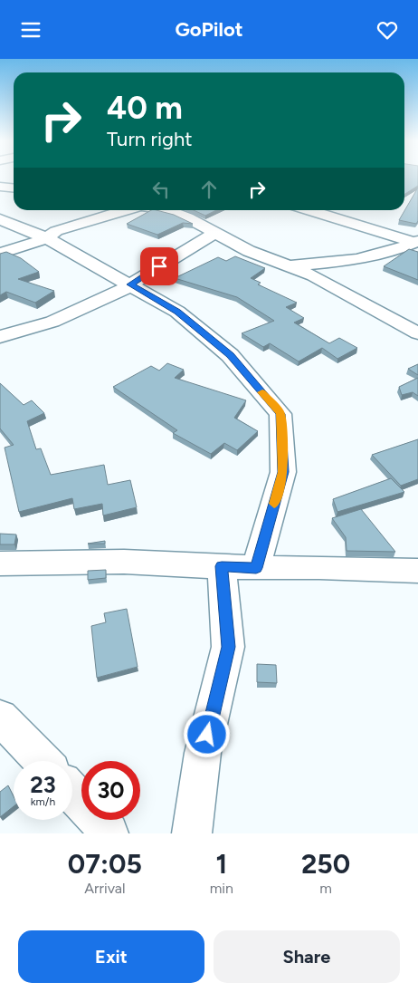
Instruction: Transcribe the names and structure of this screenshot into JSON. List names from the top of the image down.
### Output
{
  "page": {
    "header": "GoPilot",
    "turn": ["40 m", "Turn right"],
    "speed": "23 km/h",
    "limit": "30",
    "eta": [
      "07:05",
      "Arrival",
      "1",
      "min",
      "250",
      "m"
    ],
    "buttons": ["Exit", "Share"]
  }
}
